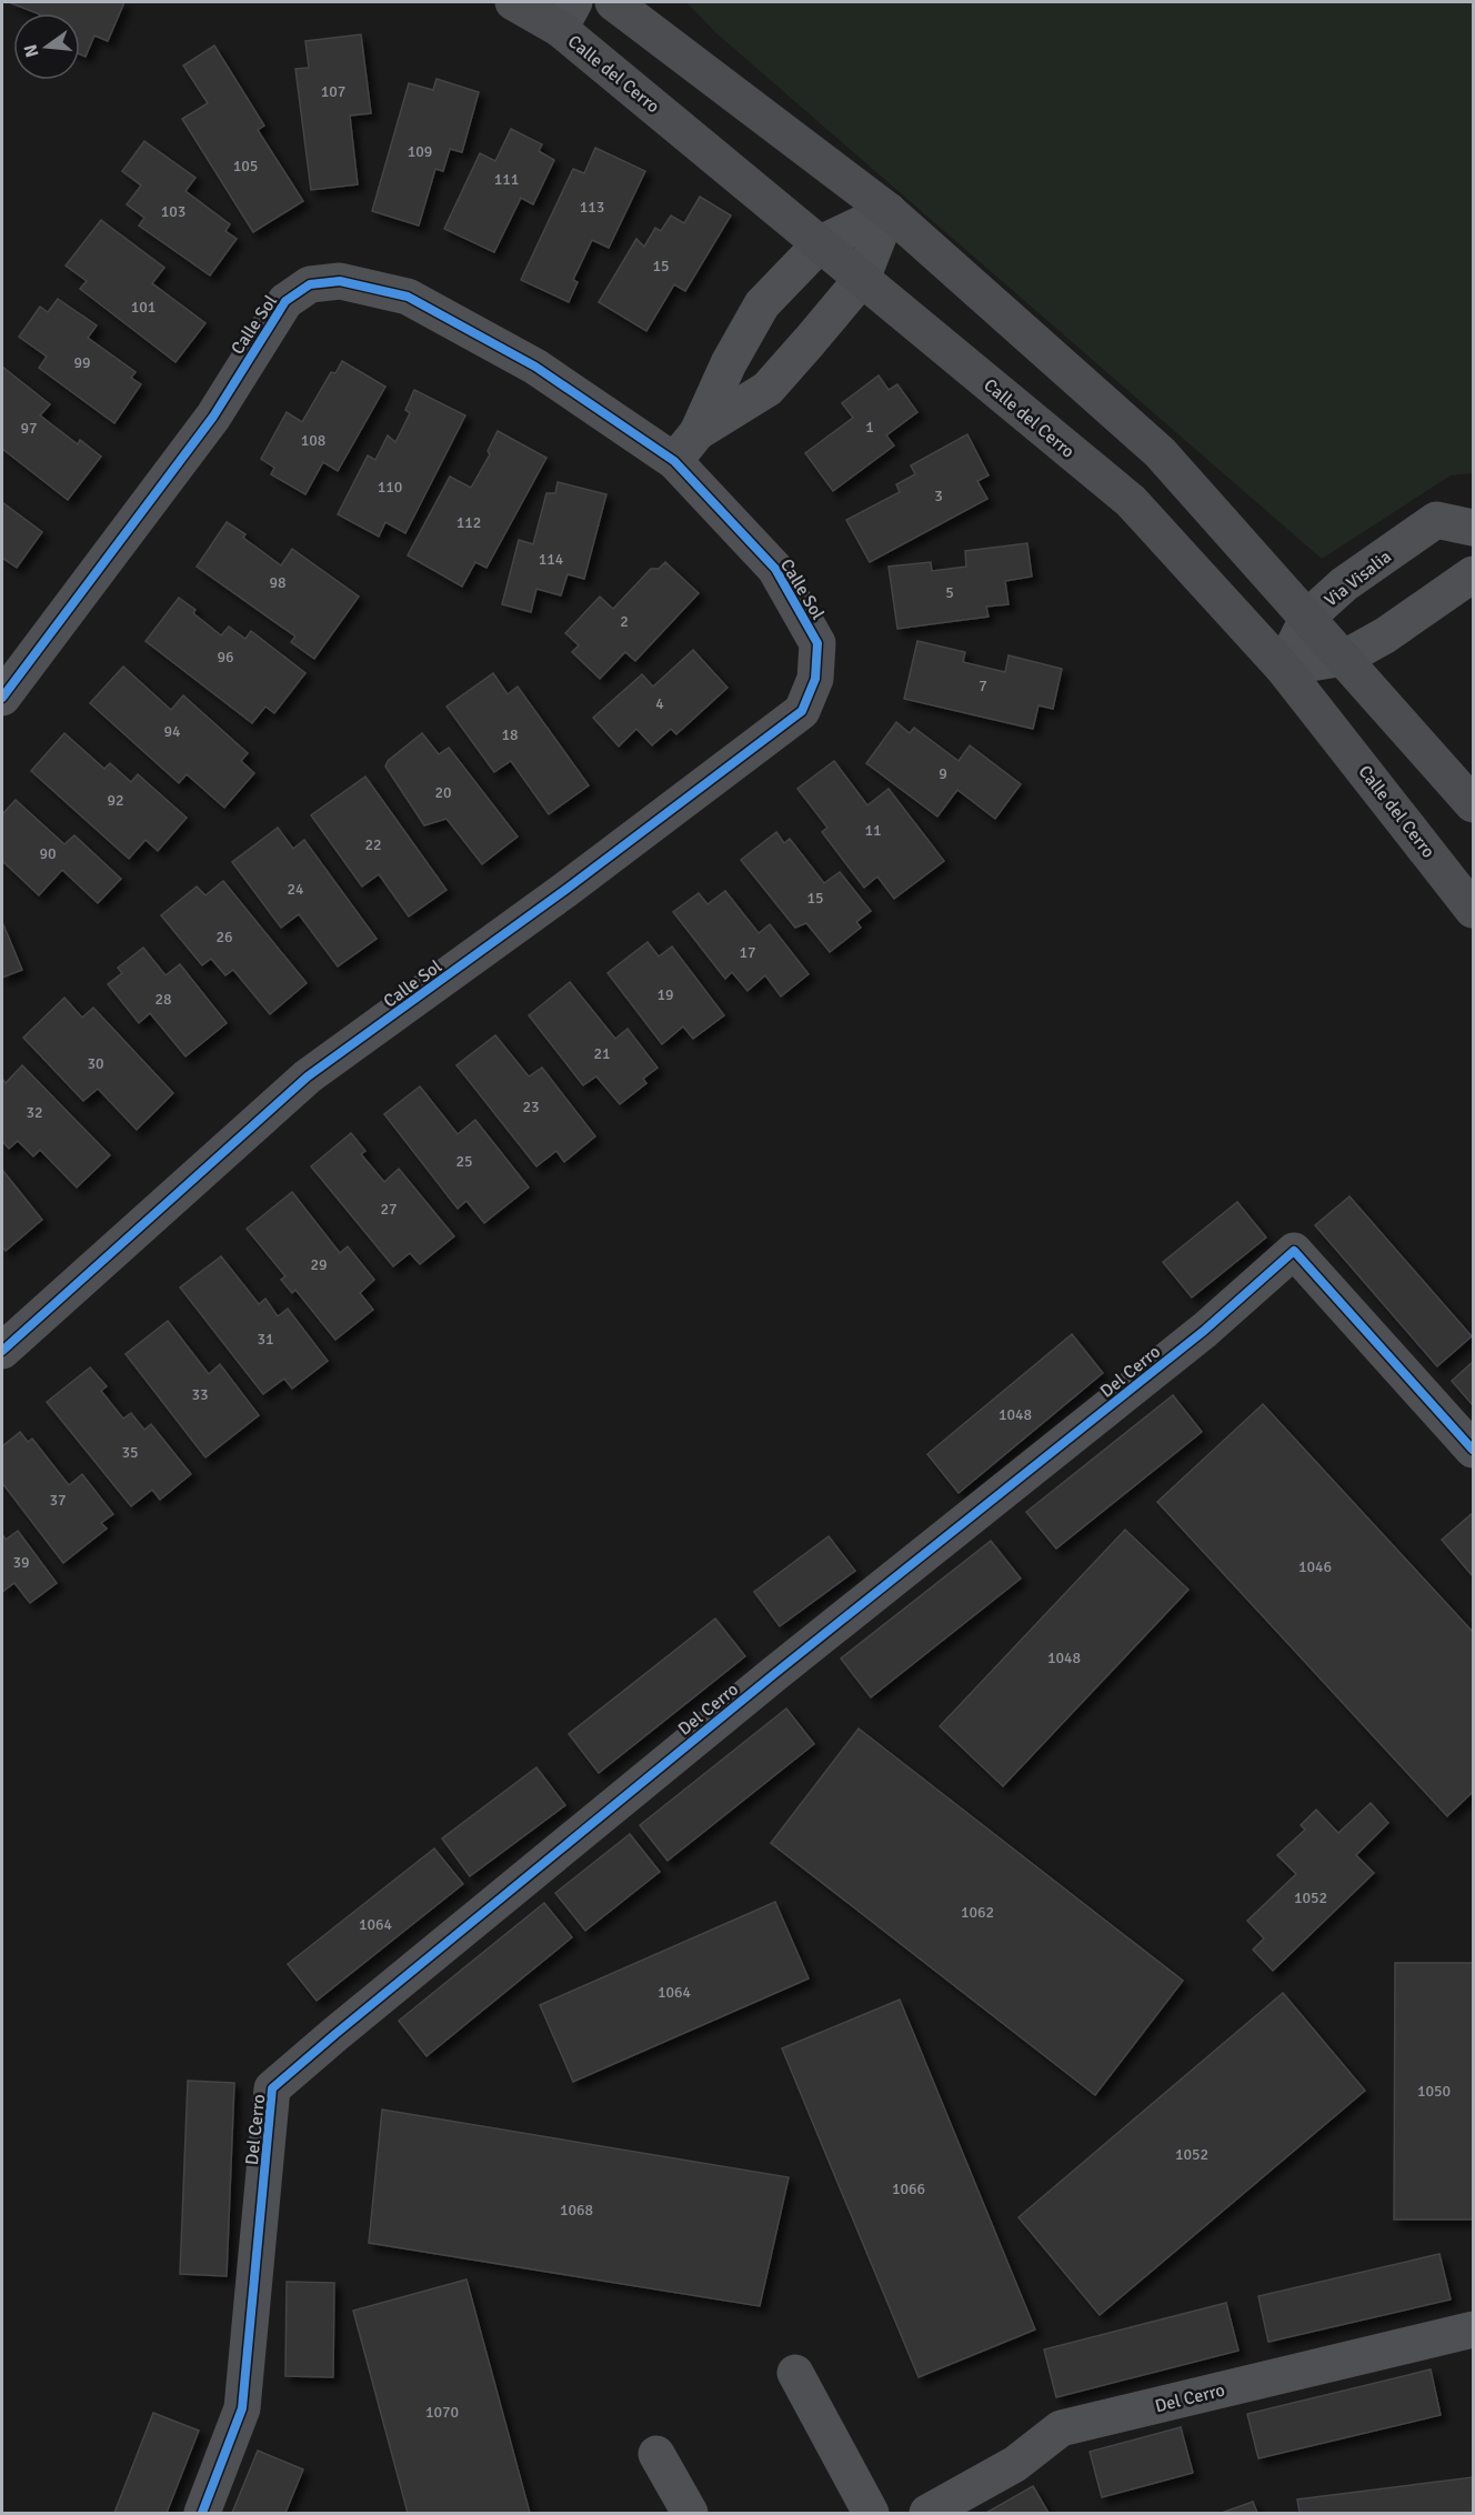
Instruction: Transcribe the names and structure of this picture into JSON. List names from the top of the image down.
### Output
{
  "streets": {
    "main road": ["Calle del Cerro"],
    "street": ["Calle Sol", "Via Visalia", "Del Cerro"]
  },
  "crossings": [
    ["Calle del Cerro", "Via Visalia"]
  ],
  "house_numbers": [
    "107",
    "109",
    "105",
    "111",
    "113",
    "103",
    "15",
    "101",
    "99",
    "1",
    "97",
    "108",
    "110",
    "3",
    "112",
    "114",
    "98",
    "5",
    "2",
    "96",
    "7",
    "4",
    "94",
    "18",
    "9",
    "20",
    "92",
    "11",
    "22",
    "90",
    "24",
    "15",
    "26",
    "17",
    "19",
    "28",
    "21",
    "30",
    "23",
    "32",
    "25",
    "27",
    "29",
    "31",
    "33",
    "1048",
    "35",
    "37",
    "39",
    "1046",
    "1048",
    "1052",
    "1062",
    "1064",
    "1064",
    "1050",
    "1052",
    "1066",
    "1068",
    "1070"
  ],
  "north": "left"
}
